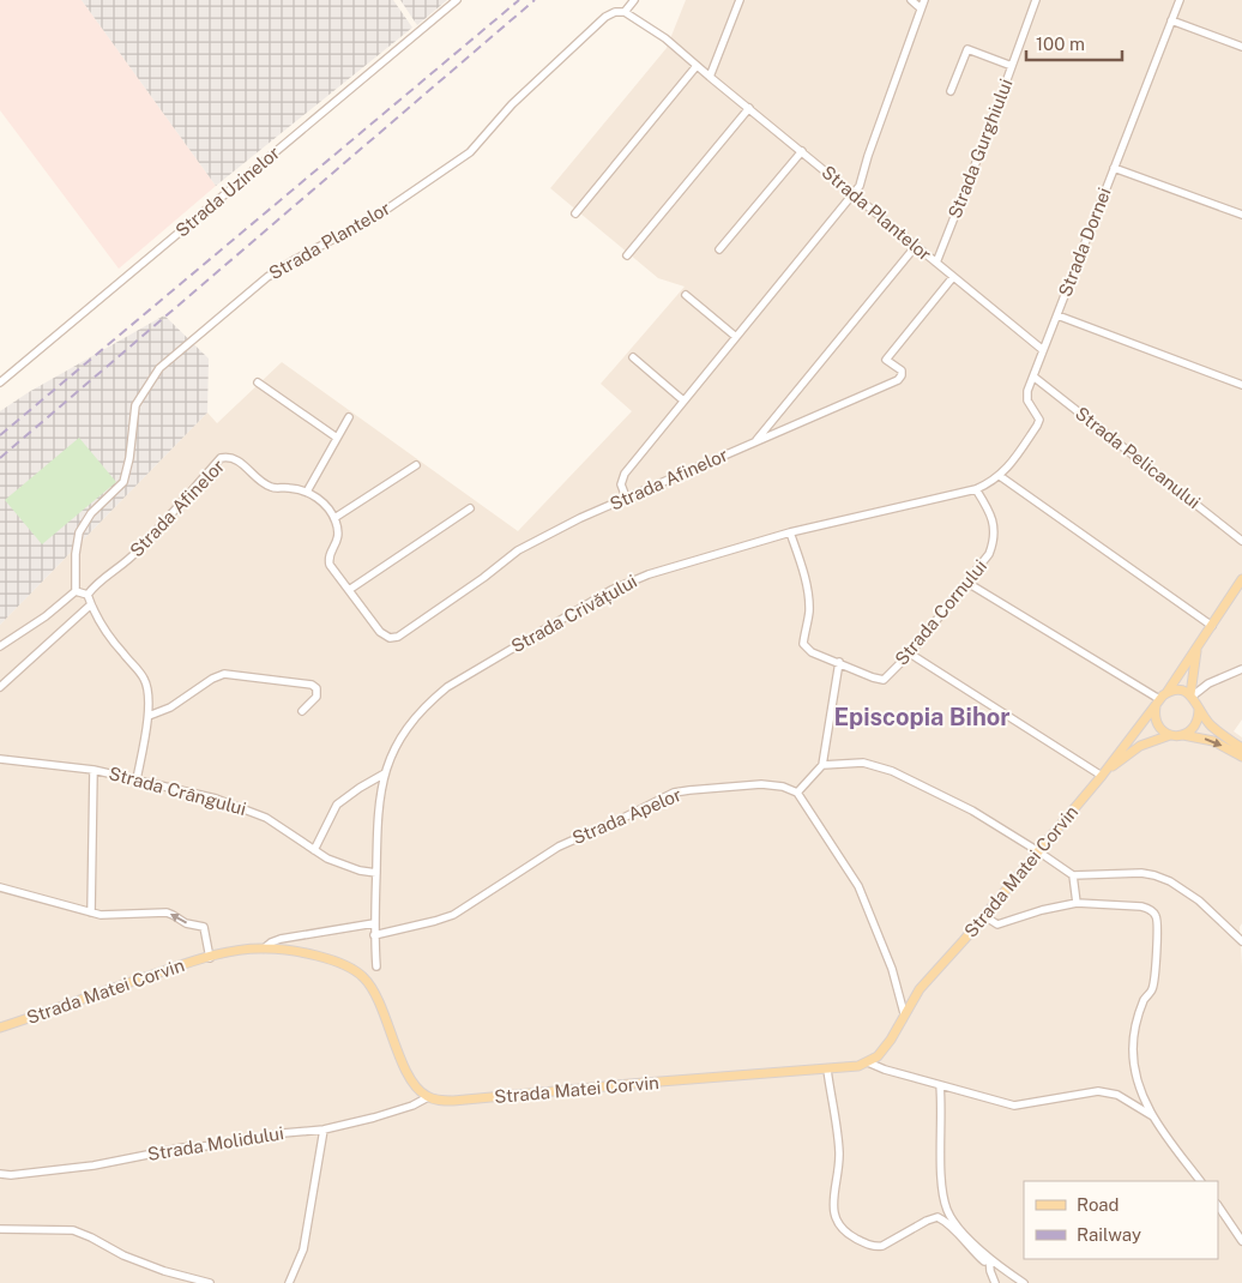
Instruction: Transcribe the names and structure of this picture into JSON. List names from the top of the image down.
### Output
{
  "streets": {
    "main road": ["Strada Matei Corvin"],
    "street": [
      "Strada Gurghiului",
      "Strada Uzinelor",
      "Strada Plantelor",
      "Strada Dornei",
      "Strada Pelicanului",
      "Strada Afinelor",
      "Strada Cornului",
      "Strada Crivățului",
      "Strada Crângului",
      "Strada Apelor",
      "Strada Molidului"
    ]
  },
  "crossings": [
    ["Strada Gurghiului", "Strada Plantelor"],
    ["Strada Plantelor", "Strada Dornei"],
    ["Strada Plantelor", "Strada Afinelor"],
    ["Strada Dornei", "Strada Pelicanului"],
    ["Strada Dornei", "Strada Crivățului"],
    ["Strada Cornului", "Strada Crivățului"],
    ["Strada Crivățului", "Strada Crângului"],
    ["Strada Crivățului", "Strada Apelor"],
    ["Strada Matei Corvin", "Strada Molidului"]
  ],
  "districts": ["Episcopia Bihor"],
  "legend": ["Road", "Railway"],
  "scale_bar": "100 m"
}
